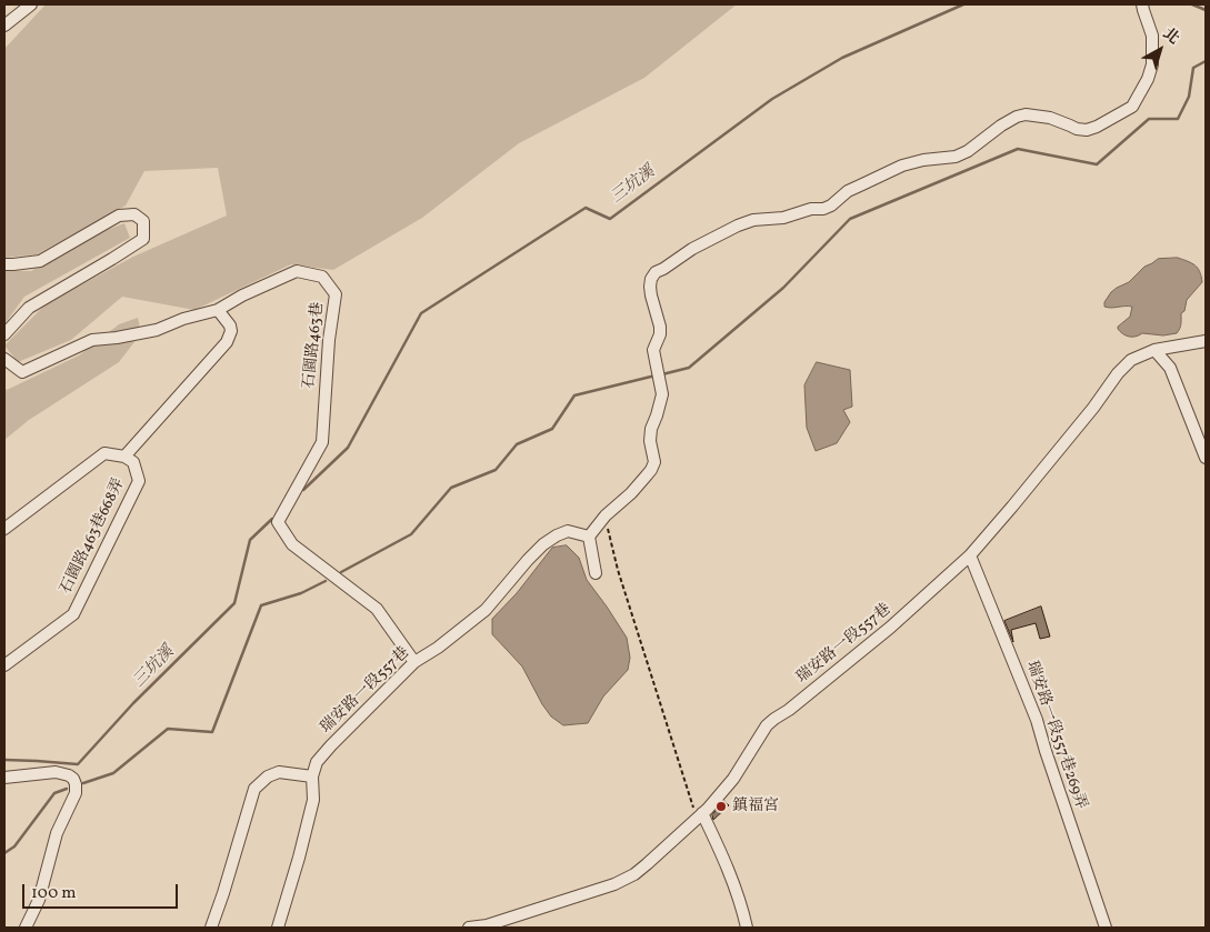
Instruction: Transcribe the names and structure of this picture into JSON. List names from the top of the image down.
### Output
{
  "streets": {
    "street": [
      "石園路463巷",
      "石園路463巷668弄",
      "瑞安路一段557巷",
      "瑞安路一段557巷269弄"
    ]
  },
  "crossings": [
    ["石園路463巷", "石園路463巷668弄"],
    ["石園路463巷", "瑞安路一段557巷"],
    ["瑞安路一段557巷", "瑞安路一段557巷269弄"]
  ],
  "water": ["三坑溪"],
  "places": ["鎮福宮"],
  "scale_bar": "100 m",
  "north": "top right"
}
